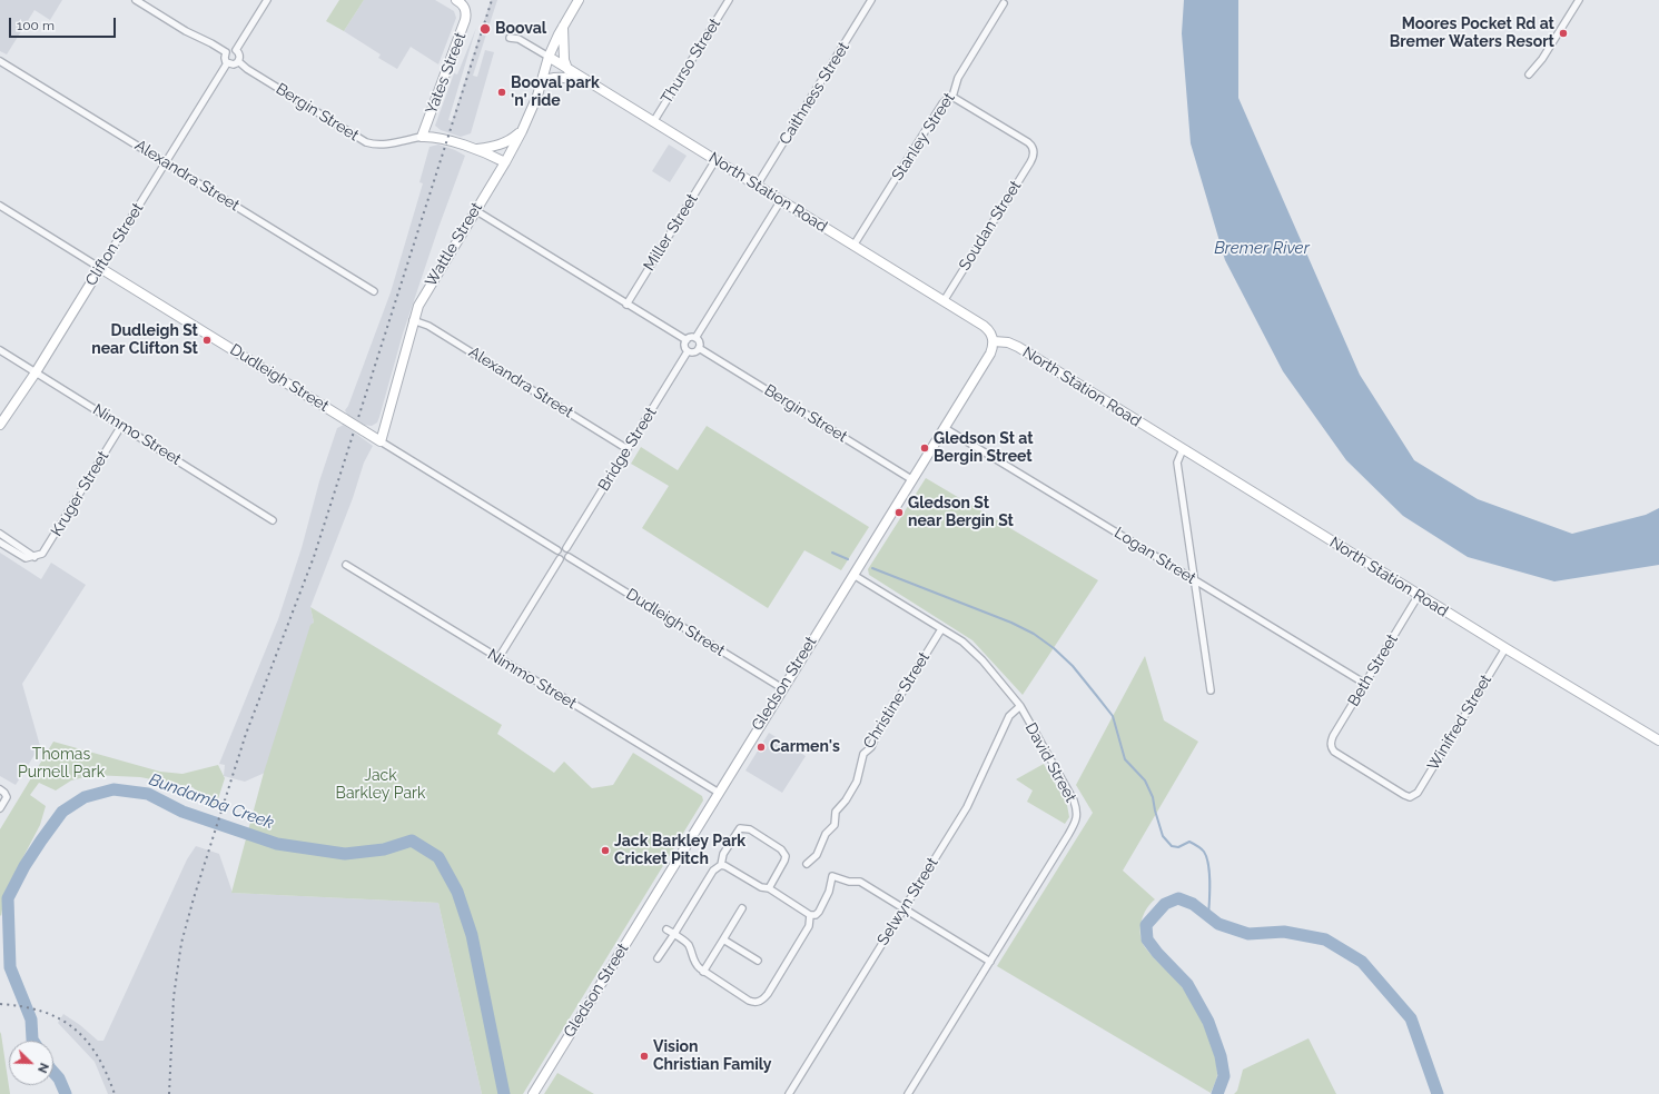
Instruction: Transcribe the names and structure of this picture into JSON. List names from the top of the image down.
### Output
{
  "streets": {
    "street": [
      "Thurso Street",
      "Yates Street",
      "Caithness Street",
      "Bergin Street",
      "Stanley Street",
      "Alexandra Street",
      "North Station Road",
      "Soudan Street",
      "Miller Street",
      "Clifton Street",
      "Wattle Street",
      "Dudleigh Street",
      "Nimmo Street",
      "Bridge Street",
      "Kruger Street",
      "Logan Street",
      "Beth Street",
      "Gledson Street",
      "Christine Street",
      "Winifred Street",
      "David Street",
      "Selwyn Street"
    ]
  },
  "crossings": [
    ["Thurso Street", "North Station Road"],
    ["Yates Street", "Bergin Street"],
    ["Caithness Street", "North Station Road"],
    ["Bergin Street", "Clifton Street"],
    ["Bergin Street", "Wattle Street"],
    ["Bergin Street", "Bridge Street"],
    ["Bergin Street", "Gledson Street"],
    ["Stanley Street", "North Station Road"],
    ["Stanley Street", "Soudan Street"],
    ["Alexandra Street", "Clifton Street"],
    ["Alexandra Street", "Wattle Street"],
    ["Alexandra Street", "Bridge Street"],
    ["North Station Road", "Soudan Street"],
    ["North Station Road", "Miller Street"],
    ["North Station Road", "Wattle Street"],
    ["North Station Road", "Beth Street"],
    ["North Station Road", "Gledson Street"],
    ["North Station Road", "Winifred Street"],
    ["Clifton Street", "Dudleigh Street"],
    ["Clifton Street", "Nimmo Street"],
    ["Wattle Street", "Dudleigh Street"],
    ["Dudleigh Street", "Bridge Street"],
    ["Dudleigh Street", "Gledson Street"],
    ["Nimmo Street", "Kruger Street"],
    ["Nimmo Street", "Gledson Street"],
    ["Logan Street", "Beth Street"],
    ["Logan Street", "Gledson Street"],
    ["Beth Street", "Winifred Street"],
    ["Gledson Street", "David Street"],
    ["Christine Street", "David Street"],
    ["David Street", "Selwyn Street"]
  ],
  "water": ["Bremer River", "Bundamba Creek"],
  "parks": ["Thomas Purnell Park", "Jack Barkley Park"],
  "places": [
    "Booval",
    "Moores Pocket Rd at Bremer Waters Resort",
    "Booval park 'n' ride",
    "Dudleigh St near Clifton St",
    "Gledson St at Bergin Street",
    "Gledson St near Bergin St",
    "Carmen's",
    "Jack Barkley Park Cricket Pitch",
    "Vision Christian Family"
  ],
  "scale_bar": "100 m",
  "north": "bottom right"
}
